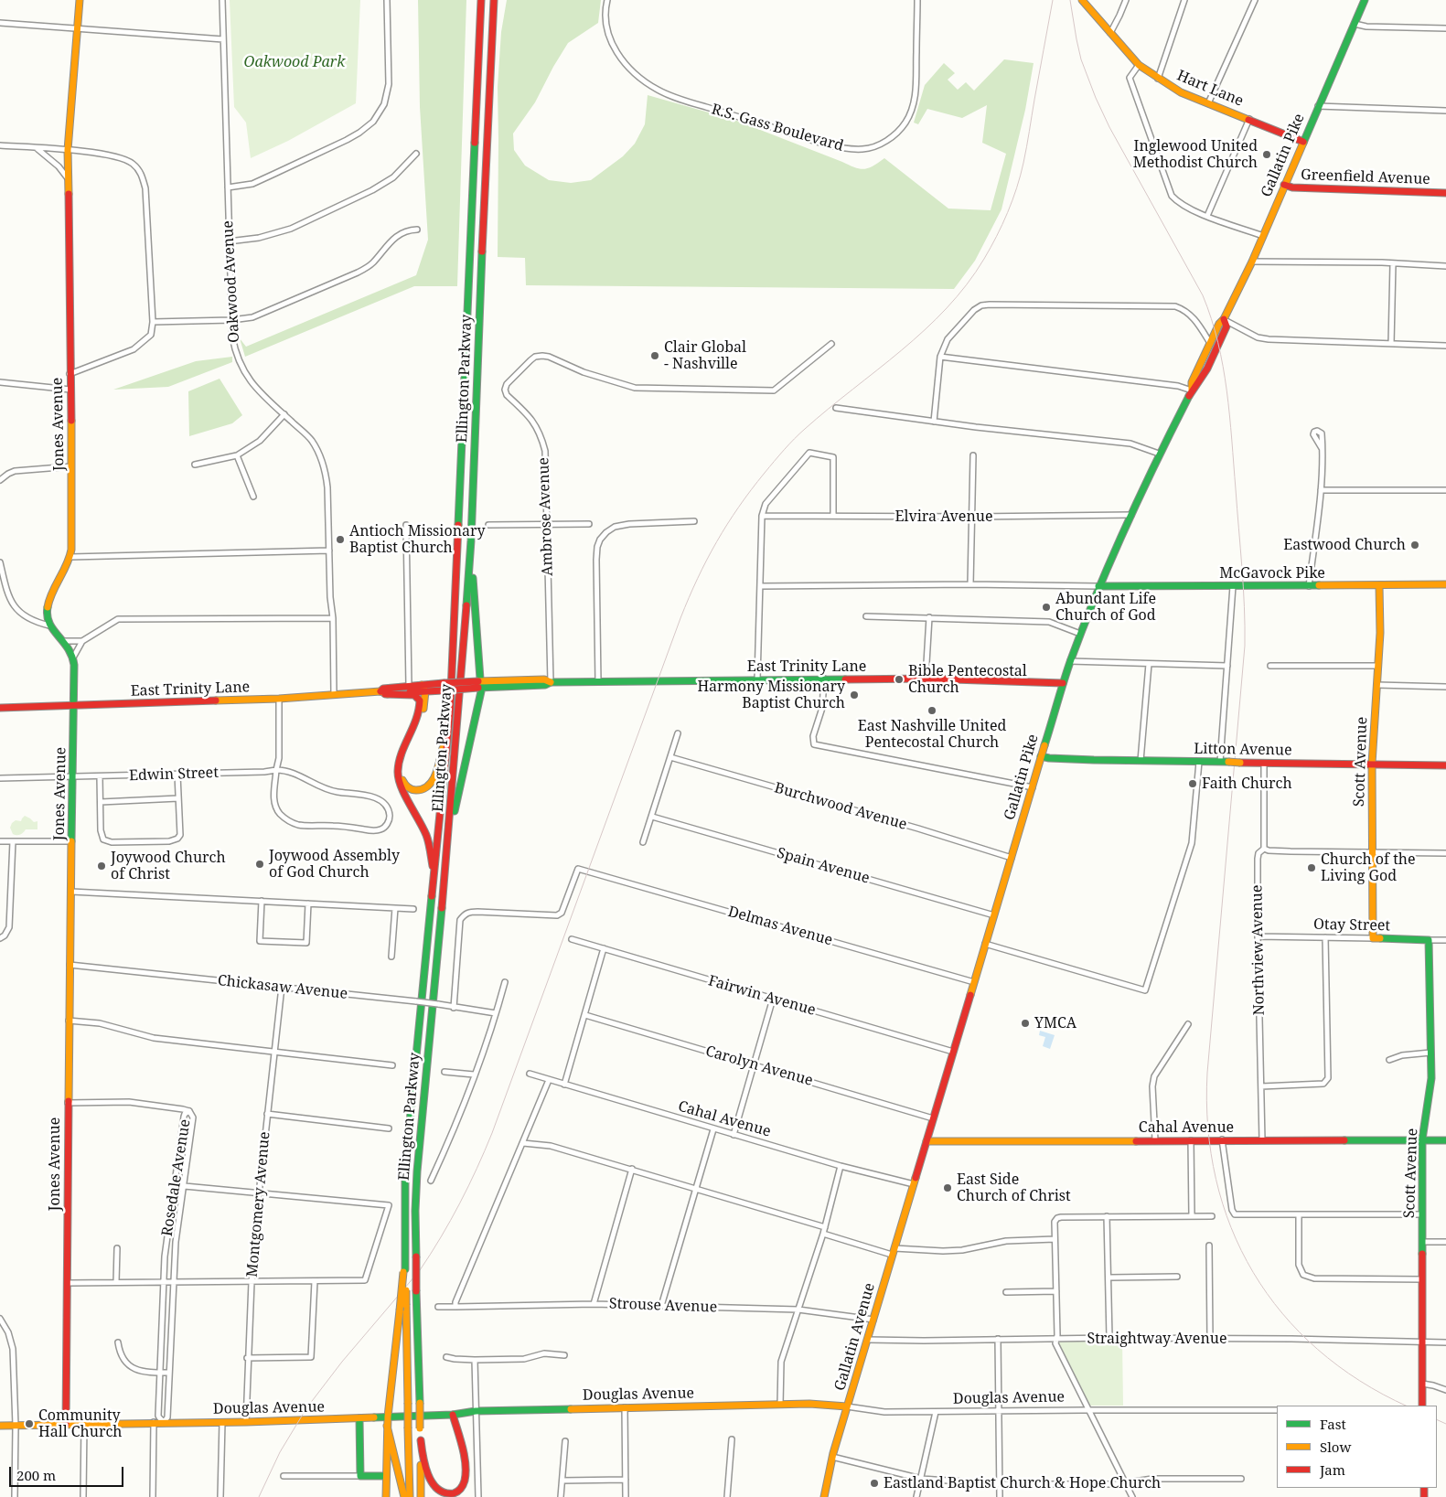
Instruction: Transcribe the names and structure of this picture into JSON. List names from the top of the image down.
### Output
{
  "streets": {
    "main road": [
      "Hart Lane",
      "Gallatin Pike",
      "Greenfield Avenue",
      "Ellington Parkway",
      "Jones Avenue",
      "McGavock Pike",
      "East Trinity Lane",
      "Litton Avenue",
      "Scott Avenue",
      "Otay Street",
      "Cahal Avenue",
      "Gallatin Avenue",
      "Douglas Avenue"
    ],
    "street": [
      "R.S. Gass Boulevard",
      "Oakwood Avenue",
      "Ambrose Avenue",
      "Elvira Avenue",
      "Edwin Street",
      "Burchwood Avenue",
      "Spain Avenue",
      "Delmas Avenue",
      "Northview Avenue",
      "Chickasaw Avenue",
      "Fairwin Avenue",
      "Carolyn Avenue",
      "Rosedale Avenue",
      "Montgomery Avenue",
      "Strouse Avenue",
      "Straightway Avenue"
    ]
  },
  "crossings": [
    ["Hart Lane", "Gallatin Pike"],
    ["Gallatin Pike", "Greenfield Avenue"],
    ["Gallatin Pike", "Elvira Avenue"],
    ["Gallatin Pike", "McGavock Pike"],
    ["Gallatin Pike", "East Trinity Lane"],
    ["Gallatin Pike", "Litton Avenue"],
    ["Gallatin Pike", "Burchwood Avenue"],
    ["Gallatin Pike", "Spain Avenue"],
    ["Gallatin Pike", "Delmas Avenue"],
    ["Gallatin Pike", "Fairwin Avenue"],
    ["Gallatin Pike", "Carolyn Avenue"],
    ["Gallatin Pike", "Cahal Avenue"],
    ["Gallatin Pike", "Gallatin Avenue"],
    ["Oakwood Avenue", "East Trinity Lane"],
    ["Jones Avenue", "East Trinity Lane"],
    ["Jones Avenue", "Edwin Street"],
    ["Jones Avenue", "Chickasaw Avenue"],
    ["Jones Avenue", "Douglas Avenue"],
    ["Ambrose Avenue", "East Trinity Lane"],
    ["McGavock Pike", "Scott Avenue"],
    ["Litton Avenue", "Scott Avenue"],
    ["Litton Avenue", "Northview Avenue"],
    ["Scott Avenue", "Otay Street"],
    ["Scott Avenue", "Cahal Avenue"],
    ["Scott Avenue", "Straightway Avenue"],
    ["Otay Street", "Northview Avenue"],
    ["Delmas Avenue", "Chickasaw Avenue"],
    ["Northview Avenue", "Cahal Avenue"],
    ["Chickasaw Avenue", "Montgomery Avenue"],
    ["Cahal Avenue", "Gallatin Avenue"],
    ["Rosedale Avenue", "Douglas Avenue"],
    ["Montgomery Avenue", "Douglas Avenue"],
    ["Strouse Avenue", "Gallatin Avenue"],
    ["Gallatin Avenue", "Straightway Avenue"],
    ["Gallatin Avenue", "Douglas Avenue"]
  ],
  "parks": ["Oakwood Park"],
  "places": [
    "Inglewood United Methodist Church",
    "Clair Global - Nashville",
    "Antioch Missionary Baptist Church",
    "Eastwood Church",
    "Abundant Life Church of God",
    "Bible Pentecostal Church",
    "Harmony Missionary Baptist Church",
    "East Nashville United Pentecostal Church",
    "Faith Church",
    "Joywood Assembly of God Church",
    "Joywood Church of Christ",
    "Church of the Living God",
    "YMCA",
    "East Side Church of Christ",
    "Community Hall Church",
    "Eastland Baptist Church & Hope Church"
  ],
  "legend": ["Fast", "Slow", "Jam"],
  "scale_bar": "200 m"
}
